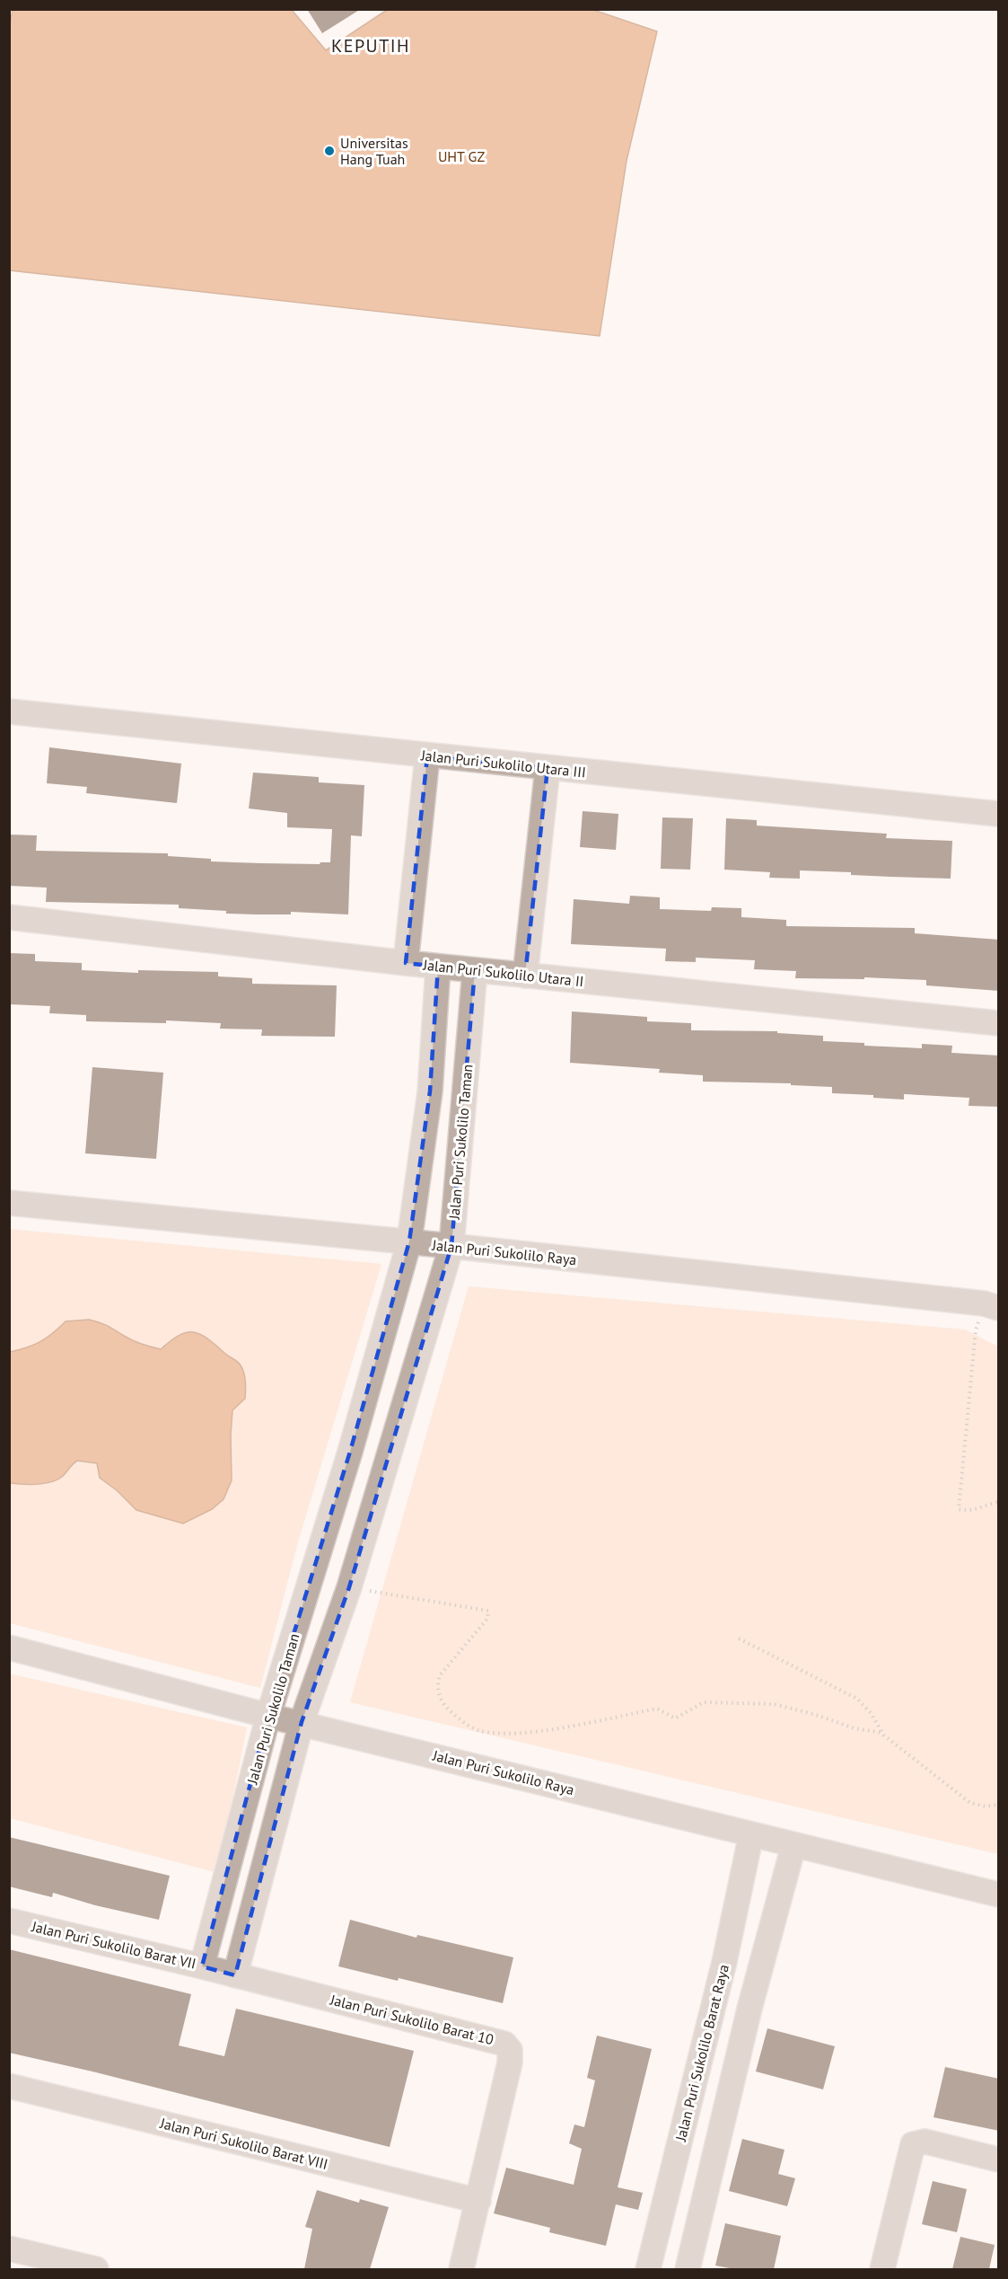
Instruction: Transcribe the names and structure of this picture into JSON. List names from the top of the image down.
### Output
{
  "streets": {
    "street": [
      "Jalan Puri Sukolilo Utara III",
      "Jalan Puri Sukolilo Utara II",
      "Jalan Puri Sukolilo Taman",
      "Jalan Puri Sukolilo Raya",
      "Jalan Puri Sukolilo Barat VII",
      "Jalan Puri Sukolilo Barat 10",
      "Jalan Puri Sukolilo Barat Raya",
      "Jalan Puri Sukolilo Barat VIII"
    ]
  },
  "crossings": [
    ["Jalan Puri Sukolilo Utara II", "Jalan Puri Sukolilo Taman"],
    ["Jalan Puri Sukolilo Taman", "Jalan Puri Sukolilo Raya"],
    ["Jalan Puri Sukolilo Taman", "Jalan Puri Sukolilo Barat VII"],
    ["Jalan Puri Sukolilo Taman", "Jalan Puri Sukolilo Barat 10"],
    ["Jalan Puri Sukolilo Raya", "Jalan Puri Sukolilo Barat Raya"],
    ["Jalan Puri Sukolilo Barat VII", "Jalan Puri Sukolilo Barat 10"],
    ["Jalan Puri Sukolilo Barat 10", "Jalan Puri Sukolilo Barat VIII"]
  ],
  "districts": ["KEPUTIH"],
  "parks": ["UHT GZ"],
  "places": ["Universitas Hang Tuah"]
}
